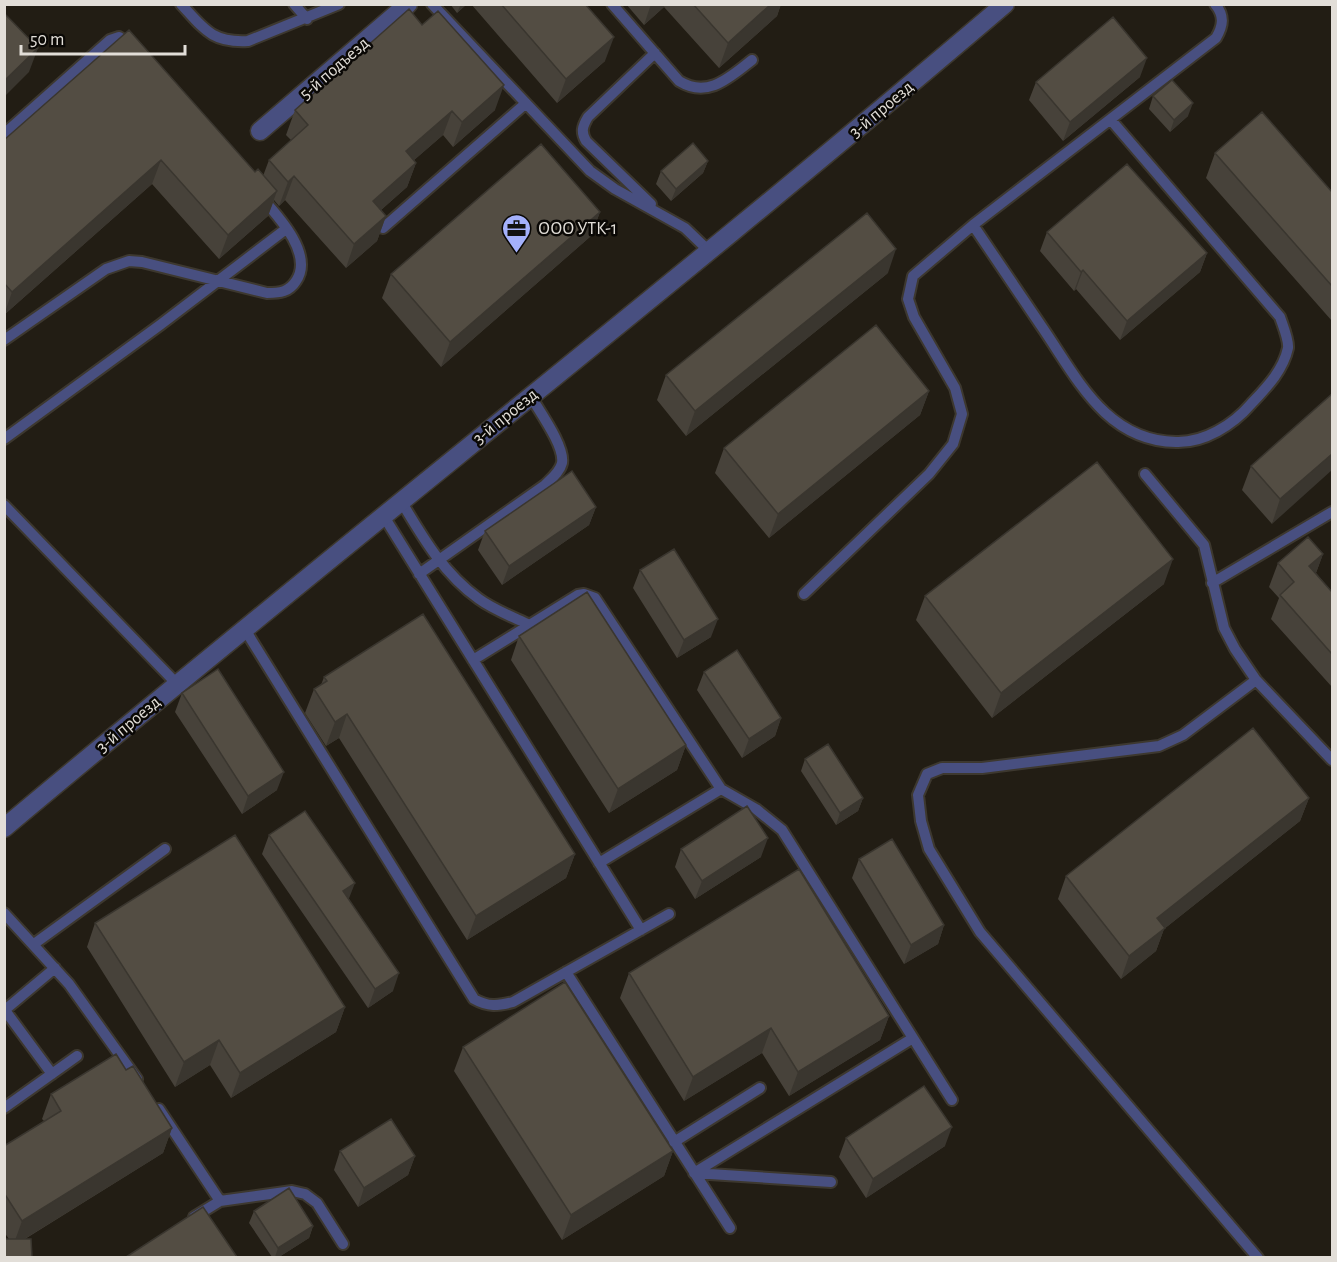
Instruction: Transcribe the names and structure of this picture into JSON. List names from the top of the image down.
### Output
{
  "streets": {
    "street": ["5-й подъезд", "3-й проезд"]
  },
  "places": {
    "office": ["ООО УТК-1"]
  },
  "scale_bar": "50 m"
}
